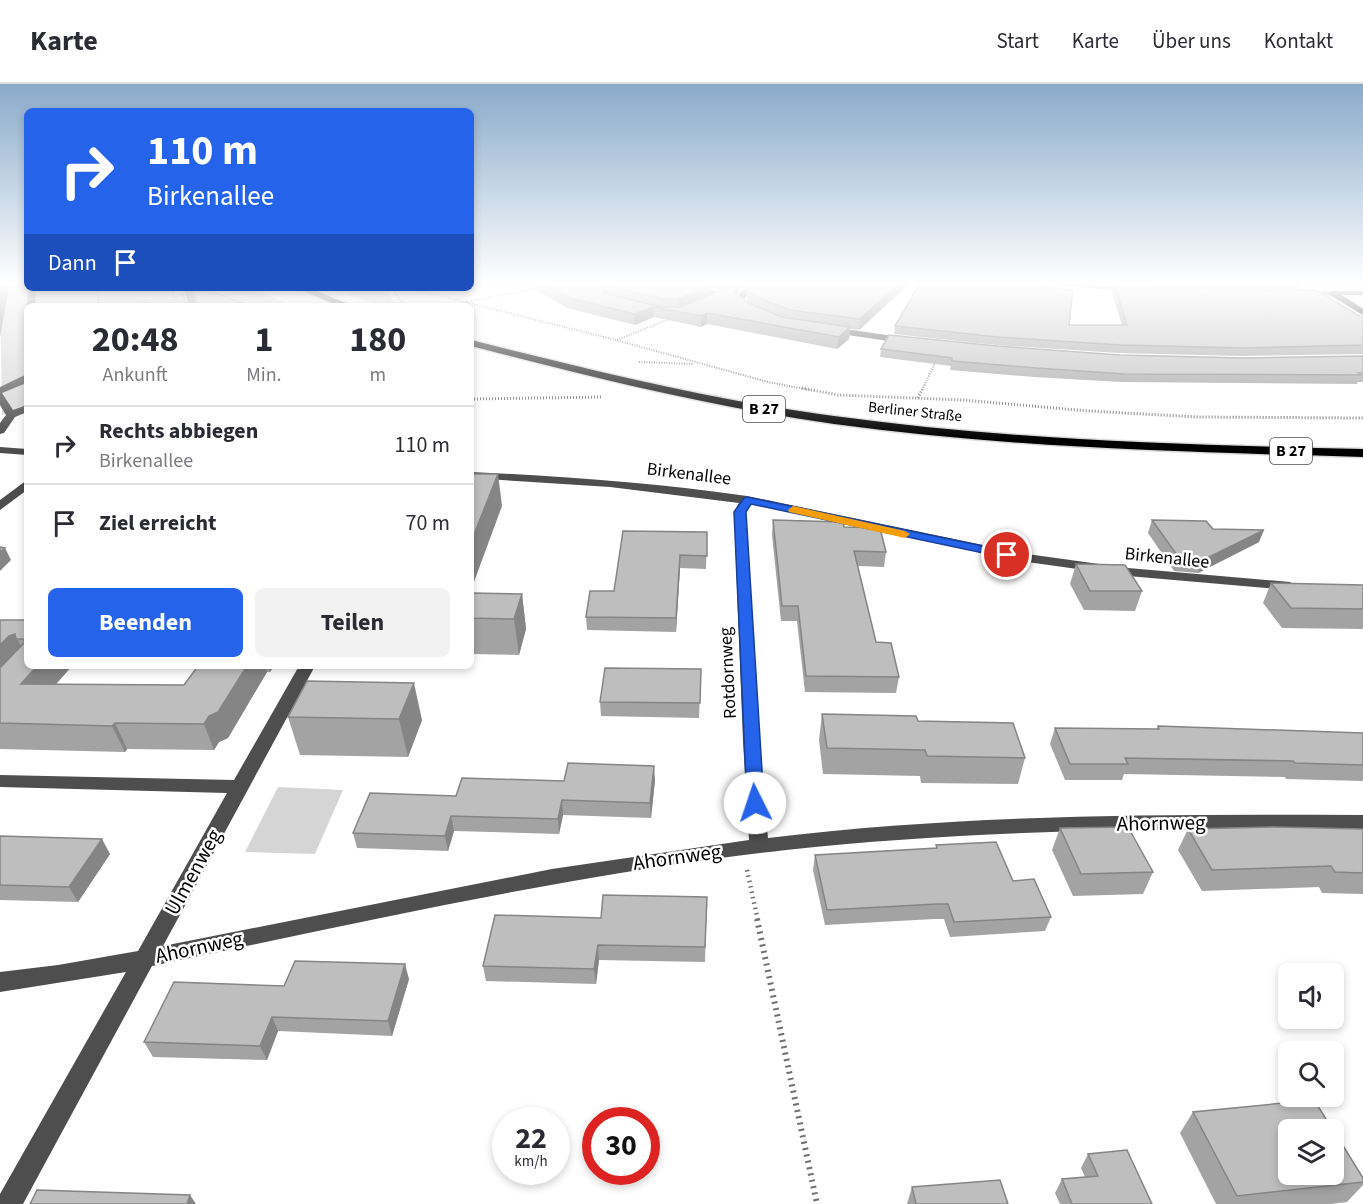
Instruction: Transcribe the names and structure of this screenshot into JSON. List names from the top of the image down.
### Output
{
  "streets": {
    "highway": ["B 27", "Berliner Straße"],
    "street": [
      "Birkenallee",
      "Rotdornweg",
      "Ahornweg",
      "Ulmenweg"
    ]
  },
  "crossings": [
    ["Birkenallee", "Rotdornweg"],
    ["Rotdornweg", "Ahornweg"],
    ["Ahornweg", "Ulmenweg"]
  ],
  "page": {
    "header": "Karte",
    "nav": [
      "Start",
      "Karte",
      "Über uns",
      "Kontakt"
    ],
    "turn": ["110 m", "Birkenallee"],
    "then": "Dann",
    "eta": [
      "20:48",
      "Ankunft",
      "1",
      "Min.",
      "180",
      "m"
    ],
    "list": [
      {
        "name": "Rechts abbiegen",
        "note": "Birkenallee",
        "value": "110 m"
      },
      {
        "name": "Ziel erreicht",
        "value": "70 m"
      }
    ],
    "buttons": ["Beenden", "Teilen"],
    "speed": "22 km/h",
    "limit": "30"
  }
}
